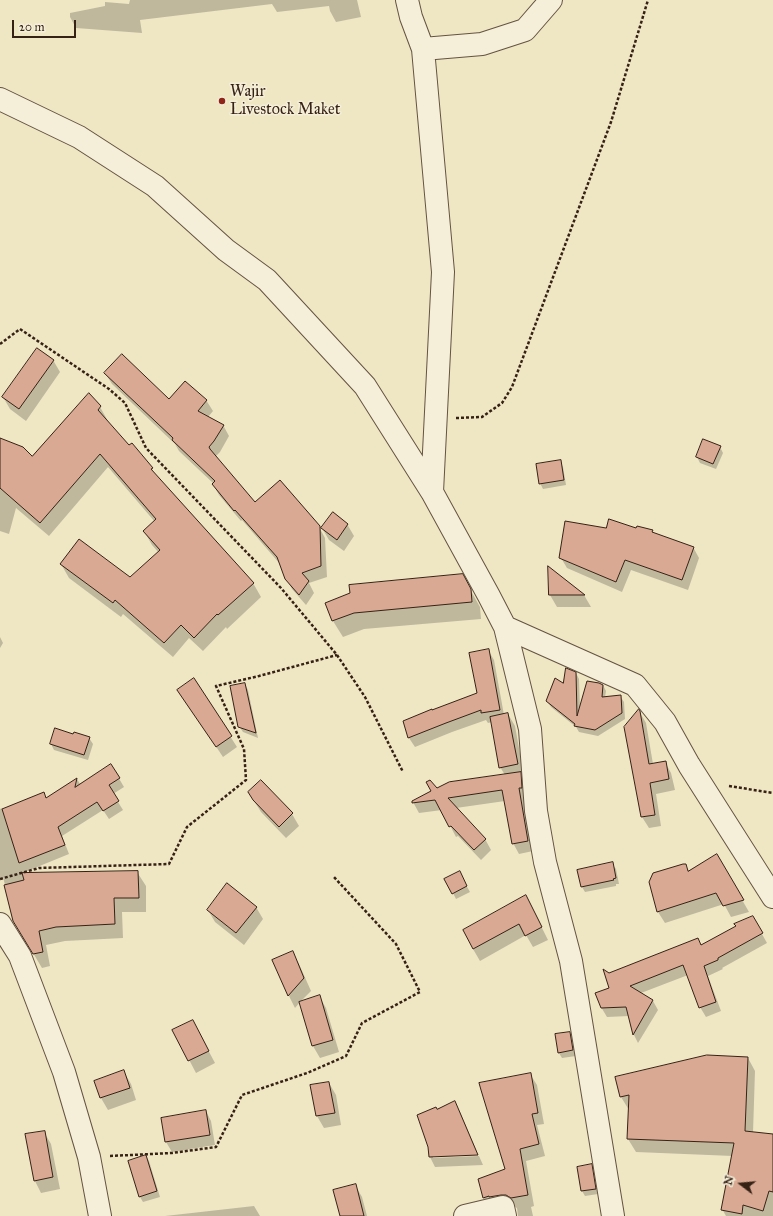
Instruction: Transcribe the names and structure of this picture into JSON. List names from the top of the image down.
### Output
{
  "places": ["Wajir Livestock Maket"],
  "scale_bar": "20 m",
  "north": "left"
}
